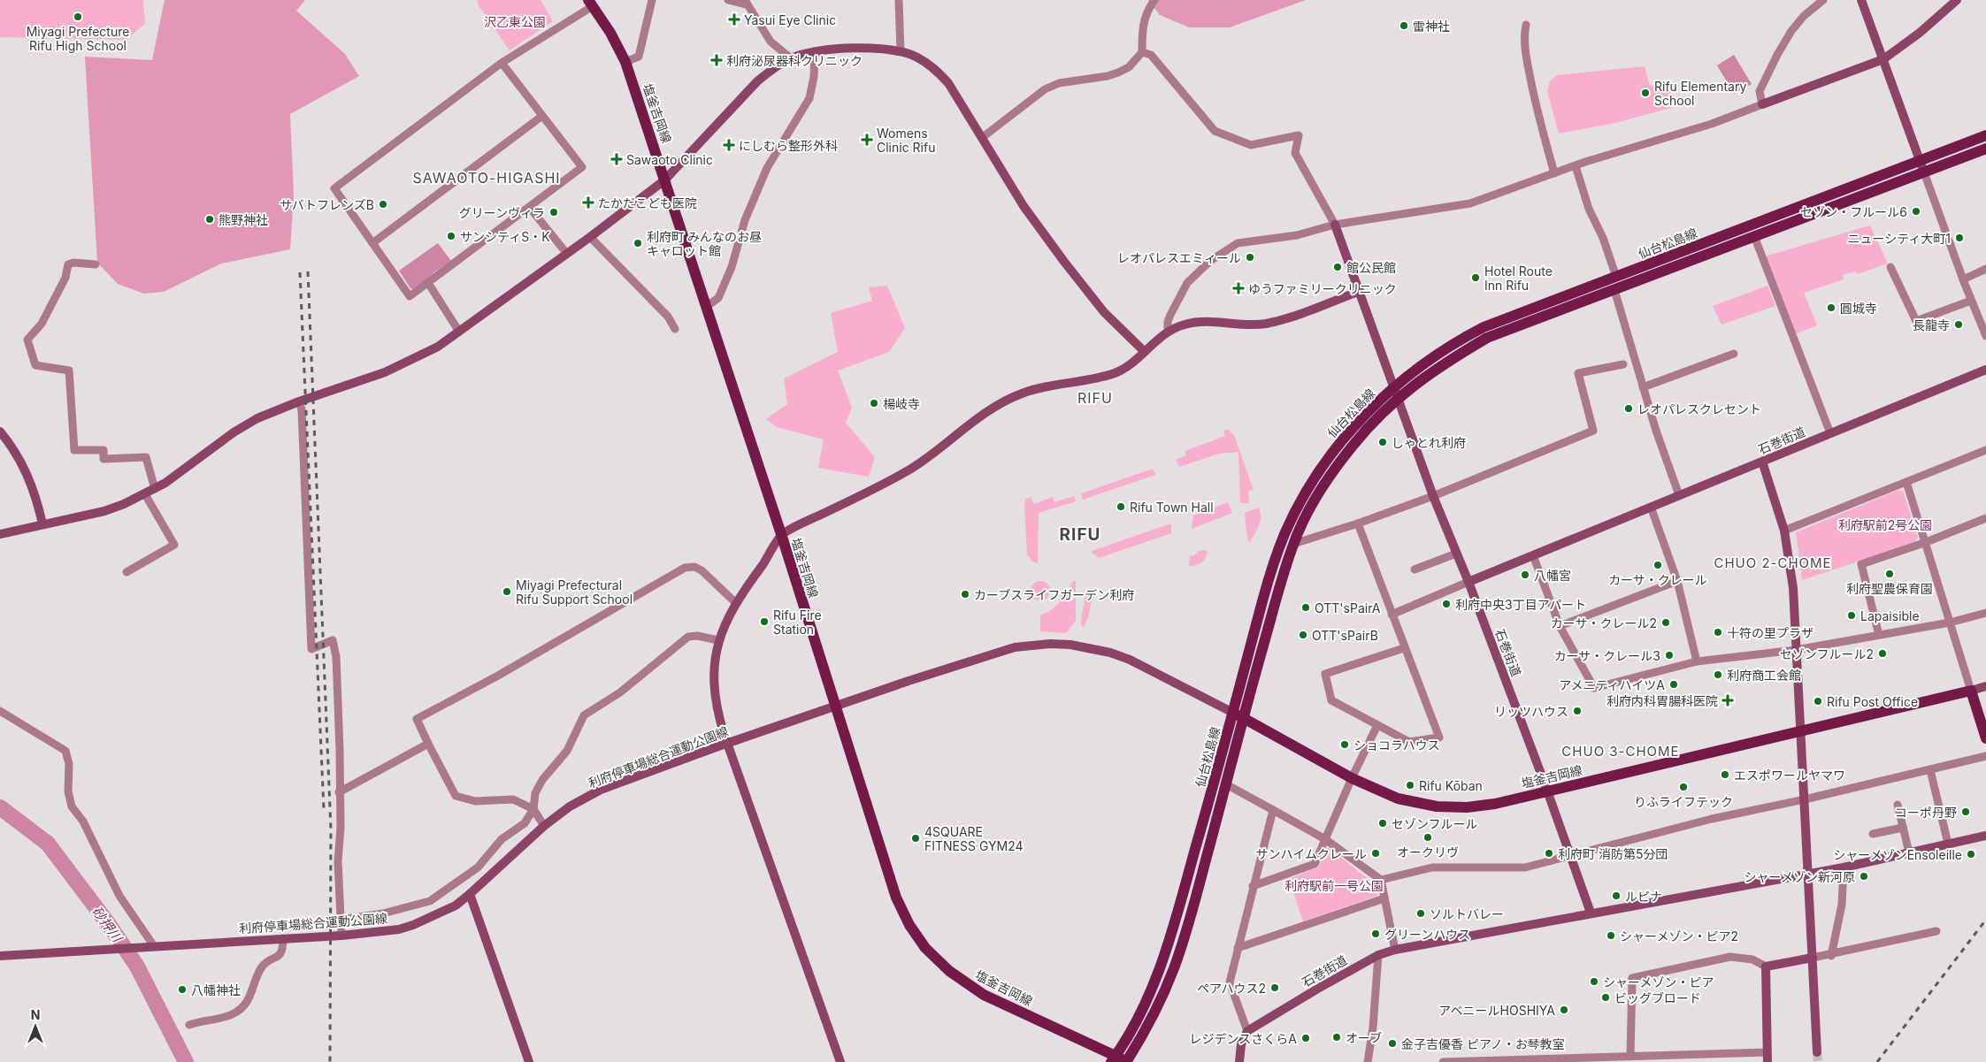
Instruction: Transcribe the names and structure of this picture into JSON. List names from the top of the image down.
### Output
{
  "streets": {
    "main road": ["塩釜吉岡線", "仙台松島線"],
    "street": ["石巻街道", "利府停車場総合運動公園線"]
  },
  "crossings": [
    ["塩釜吉岡線", "仙台松島線"],
    ["塩釜吉岡線", "石巻街道"],
    ["塩釜吉岡線", "利府停車場総合運動公園線"],
    ["仙台松島線", "利府停車場総合運動公園線"]
  ],
  "districts": [
    "SAWAOTO-HIGASHI",
    "RIFU",
    "RIFU",
    "CHUO 2-CHOME",
    "CHUO 3-CHOME"
  ],
  "water": ["砂押川"],
  "parks": ["沢乙東公園", "利府駅前2号公園", "利府駅前一号公園"],
  "places": {
    "other": [
      "Miyagi Prefecture Rifu High School",
      "雷神社",
      "Rifu Elementary School",
      "サバトフレンズB",
      "セゾン・フルール6",
      "グリーンヴィラ",
      "熊野神社",
      "サンシティS・K",
      "ニューシティ大町1",
      "利府町 みんなのお昼 キャロット館",
      "レオパレスエミィール",
      "館公民館",
      "Hotel Route Inn Rifu",
      "圓城寺",
      "長龍寺",
      "楊岐寺",
      "レオパレスクレセント",
      "しゃとれ利府",
      "Rifu Town Hall",
      "カーサ・クレール",
      "利府聖農保育園",
      "八幡宮",
      "Miyagi Prefectural Rifu Support School",
      "カーブスライフガーデン利府",
      "利府中央3丁目アパート",
      "OTT'sPairA",
      "Lapaisible",
      "Rifu Fire Station",
      "カーサ・クレール2",
      "十符の里プラザ",
      "OTT'sPairB",
      "セゾンフルール2",
      "カーサ・クレール3",
      "利府商工会館",
      "アメニティハイツA",
      "Rifu Post Office",
      "リッツハウス",
      "ショコラハウス",
      "エスポワールヤマワ",
      "Rifu Kōban",
      "りふライフテック",
      "コーポ丹野",
      "セゾンフルール",
      "オークリヴ",
      "4SQUARE FITNESS GYM24",
      "サンハイムクレール",
      "利府町 消防第5分団",
      "シャーメゾンEnsoleille",
      "シャーメゾン新河原",
      "ルピナ",
      "ソルトバレー",
      "グリーンハウス",
      "シャーメゾン・ピア2",
      "シャーメゾン・ピア",
      "ペアハウス2",
      "八幡神社",
      "ビッグブロード",
      "アベニールHOSHIYA",
      "オーブ",
      "レジデンスさくらA",
      "金子吉優香 ピアノ・お琴教室"
    ],
    "health": [
      "Yasui Eye Clinic",
      "利府泌尿器科クリニック",
      "Womens Clinic Rifu",
      "にしむら整形外科",
      "Sawaoto Clinic",
      "たかだこども医院",
      "ゆうファミリークリニック",
      "利府内科胃腸科医院"
    ]
  },
  "north": "top"
}
